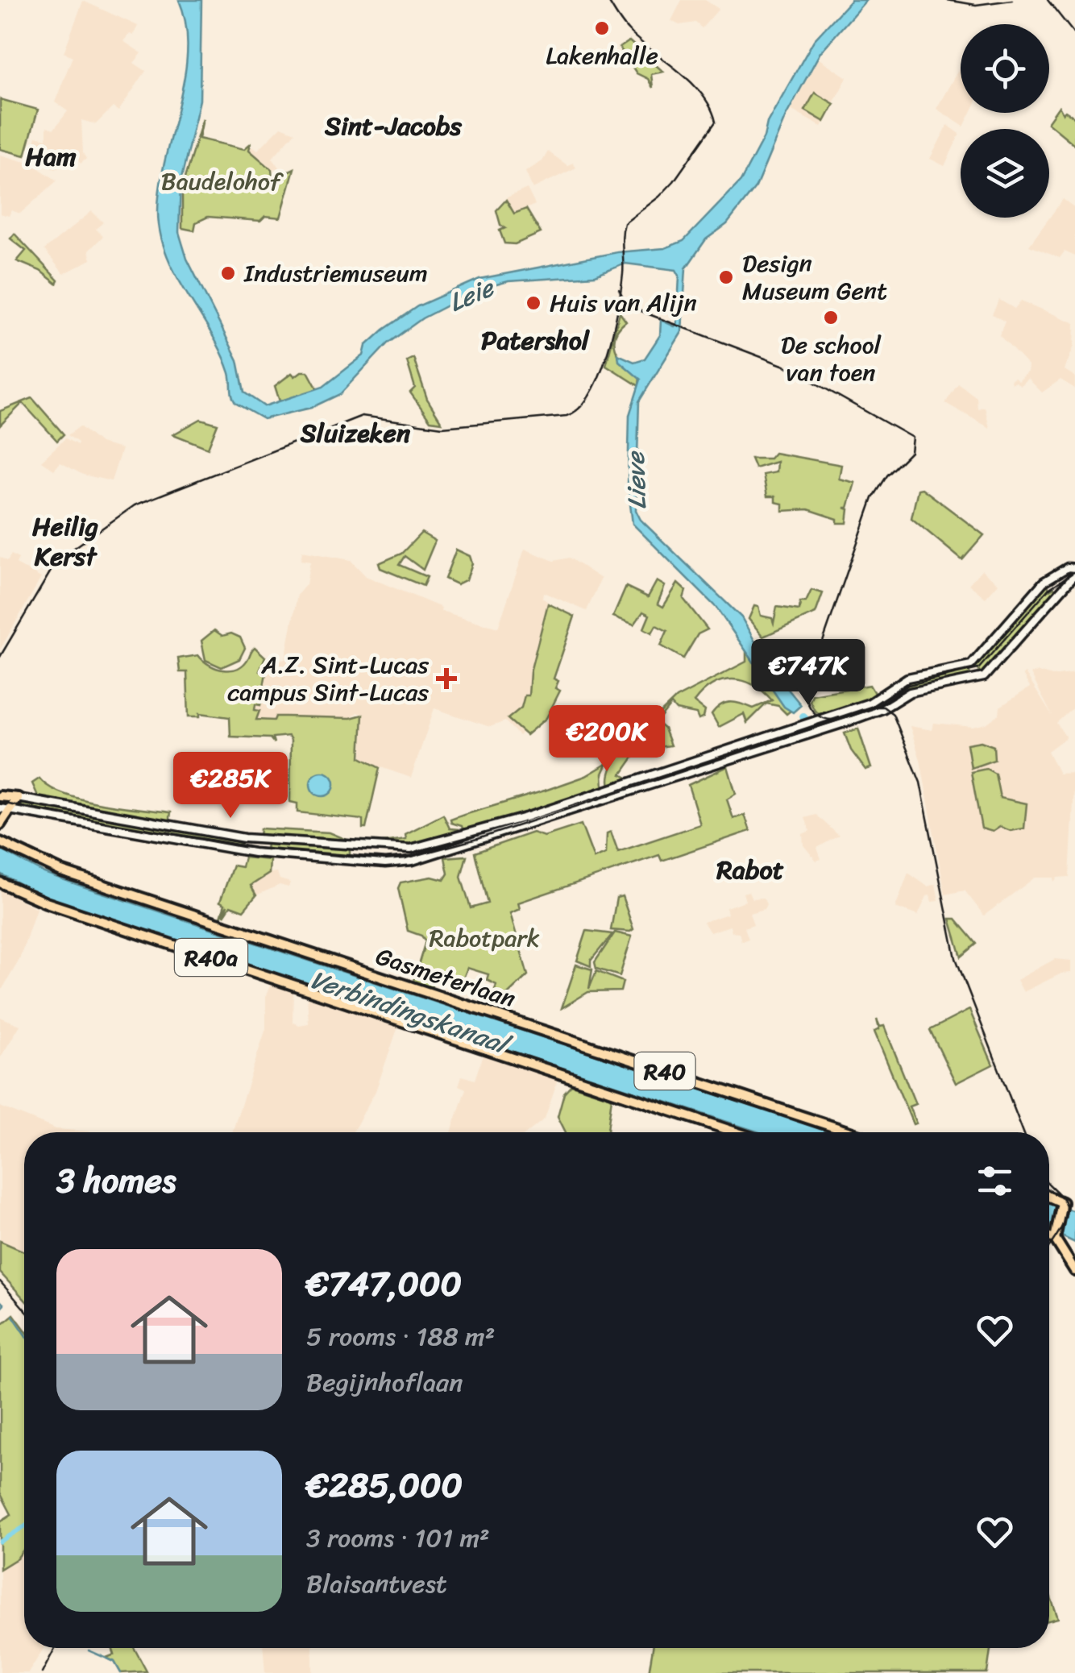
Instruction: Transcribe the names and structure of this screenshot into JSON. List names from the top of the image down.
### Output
{
  "streets": {
    "main road": ["R40a", "Gasmeterlaan", "R40"]
  },
  "districts": [
    "Sint-Jacobs",
    "Ham",
    "Patershol",
    "Sluizeken",
    "Heilig Kerst",
    "Rabot"
  ],
  "water": ["Leie", "Lieve", "Verbindingskanaal"],
  "parks": ["Baudelohof", "Rabotpark"],
  "places": {
    "other": [
      "Lakenhalle",
      "Industriemuseum",
      "Design Museum Gent",
      "Huis van Alijn",
      "De school van toen"
    ],
    "health": ["A.Z. Sint-Lucas campus Sint-Lucas"]
  },
  "page": {
    "price": ["€747K", "€200K", "€285K"],
    "heading": "3 homes",
    "list": [
      {
        "name": "€747,000",
        "note": "5 rooms · 188 m² · Begijnhoflaan"
      },
      {
        "name": "€285,000",
        "note": "3 rooms · 101 m² · Blaisantvest"
      }
    ]
  }
}
